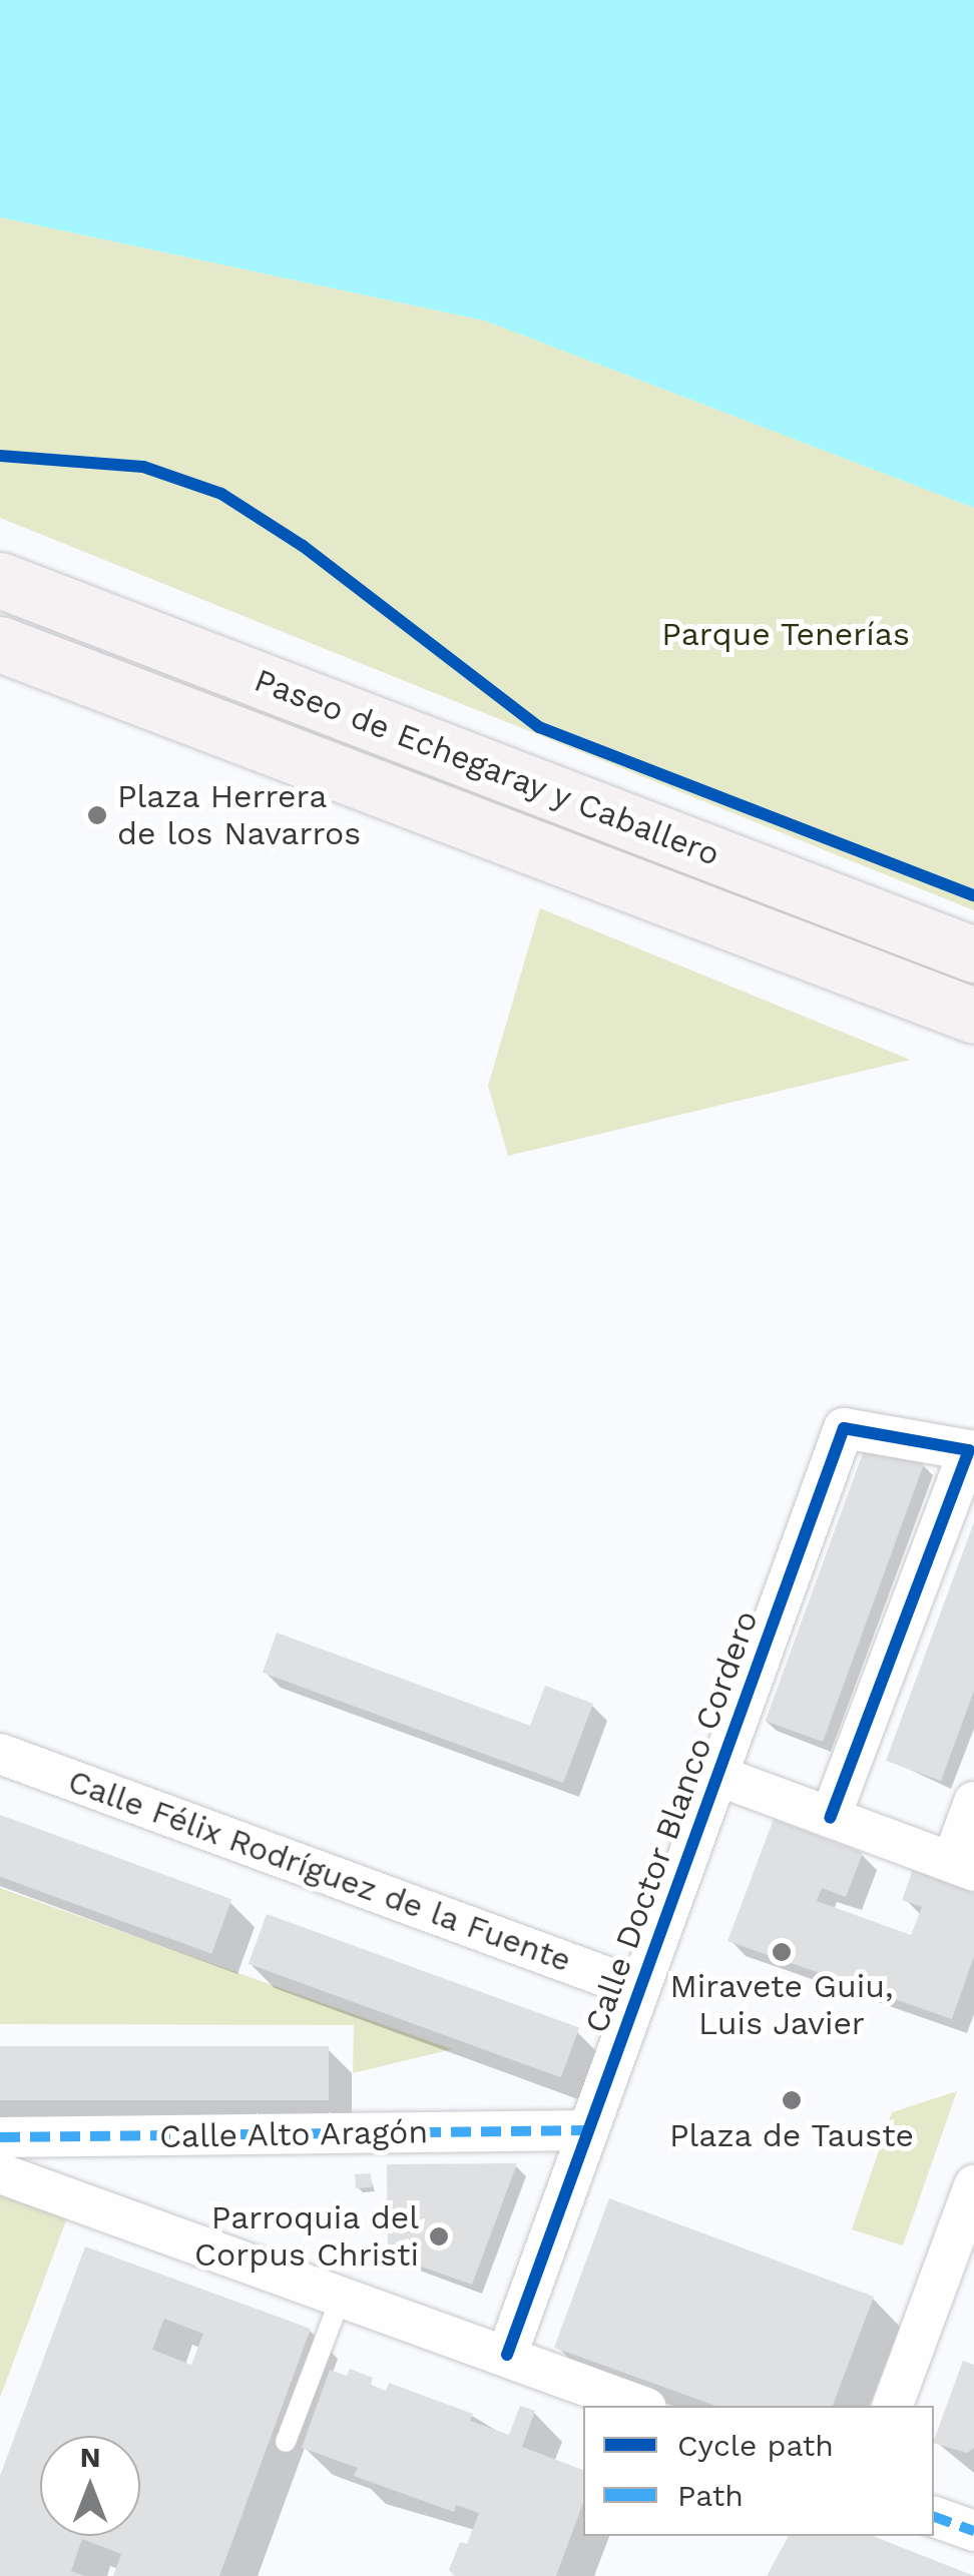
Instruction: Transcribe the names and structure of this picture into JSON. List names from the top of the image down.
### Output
{
  "streets": {
    "main road": ["Paseo de Echegaray y Caballero"],
    "street": ["Calle Doctor Blanco Cordero", "Calle Félix Rodríguez de la Fuente", "Calle Alto Aragón"]
  },
  "crossings": [
    ["Calle Doctor Blanco Cordero", "Calle Félix Rodríguez de la Fuente"],
    ["Calle Doctor Blanco Cordero", "Calle Alto Aragón"]
  ],
  "parks": ["Parque Tenerías"],
  "places": [
    "Plaza Herrera de los Navarros",
    "Miravete Guiu, Luis Javier",
    "Plaza de Tauste",
    "Parroquia del Corpus Christi"
  ],
  "legend": ["Cycle path", "Path"],
  "north": "top"
}
